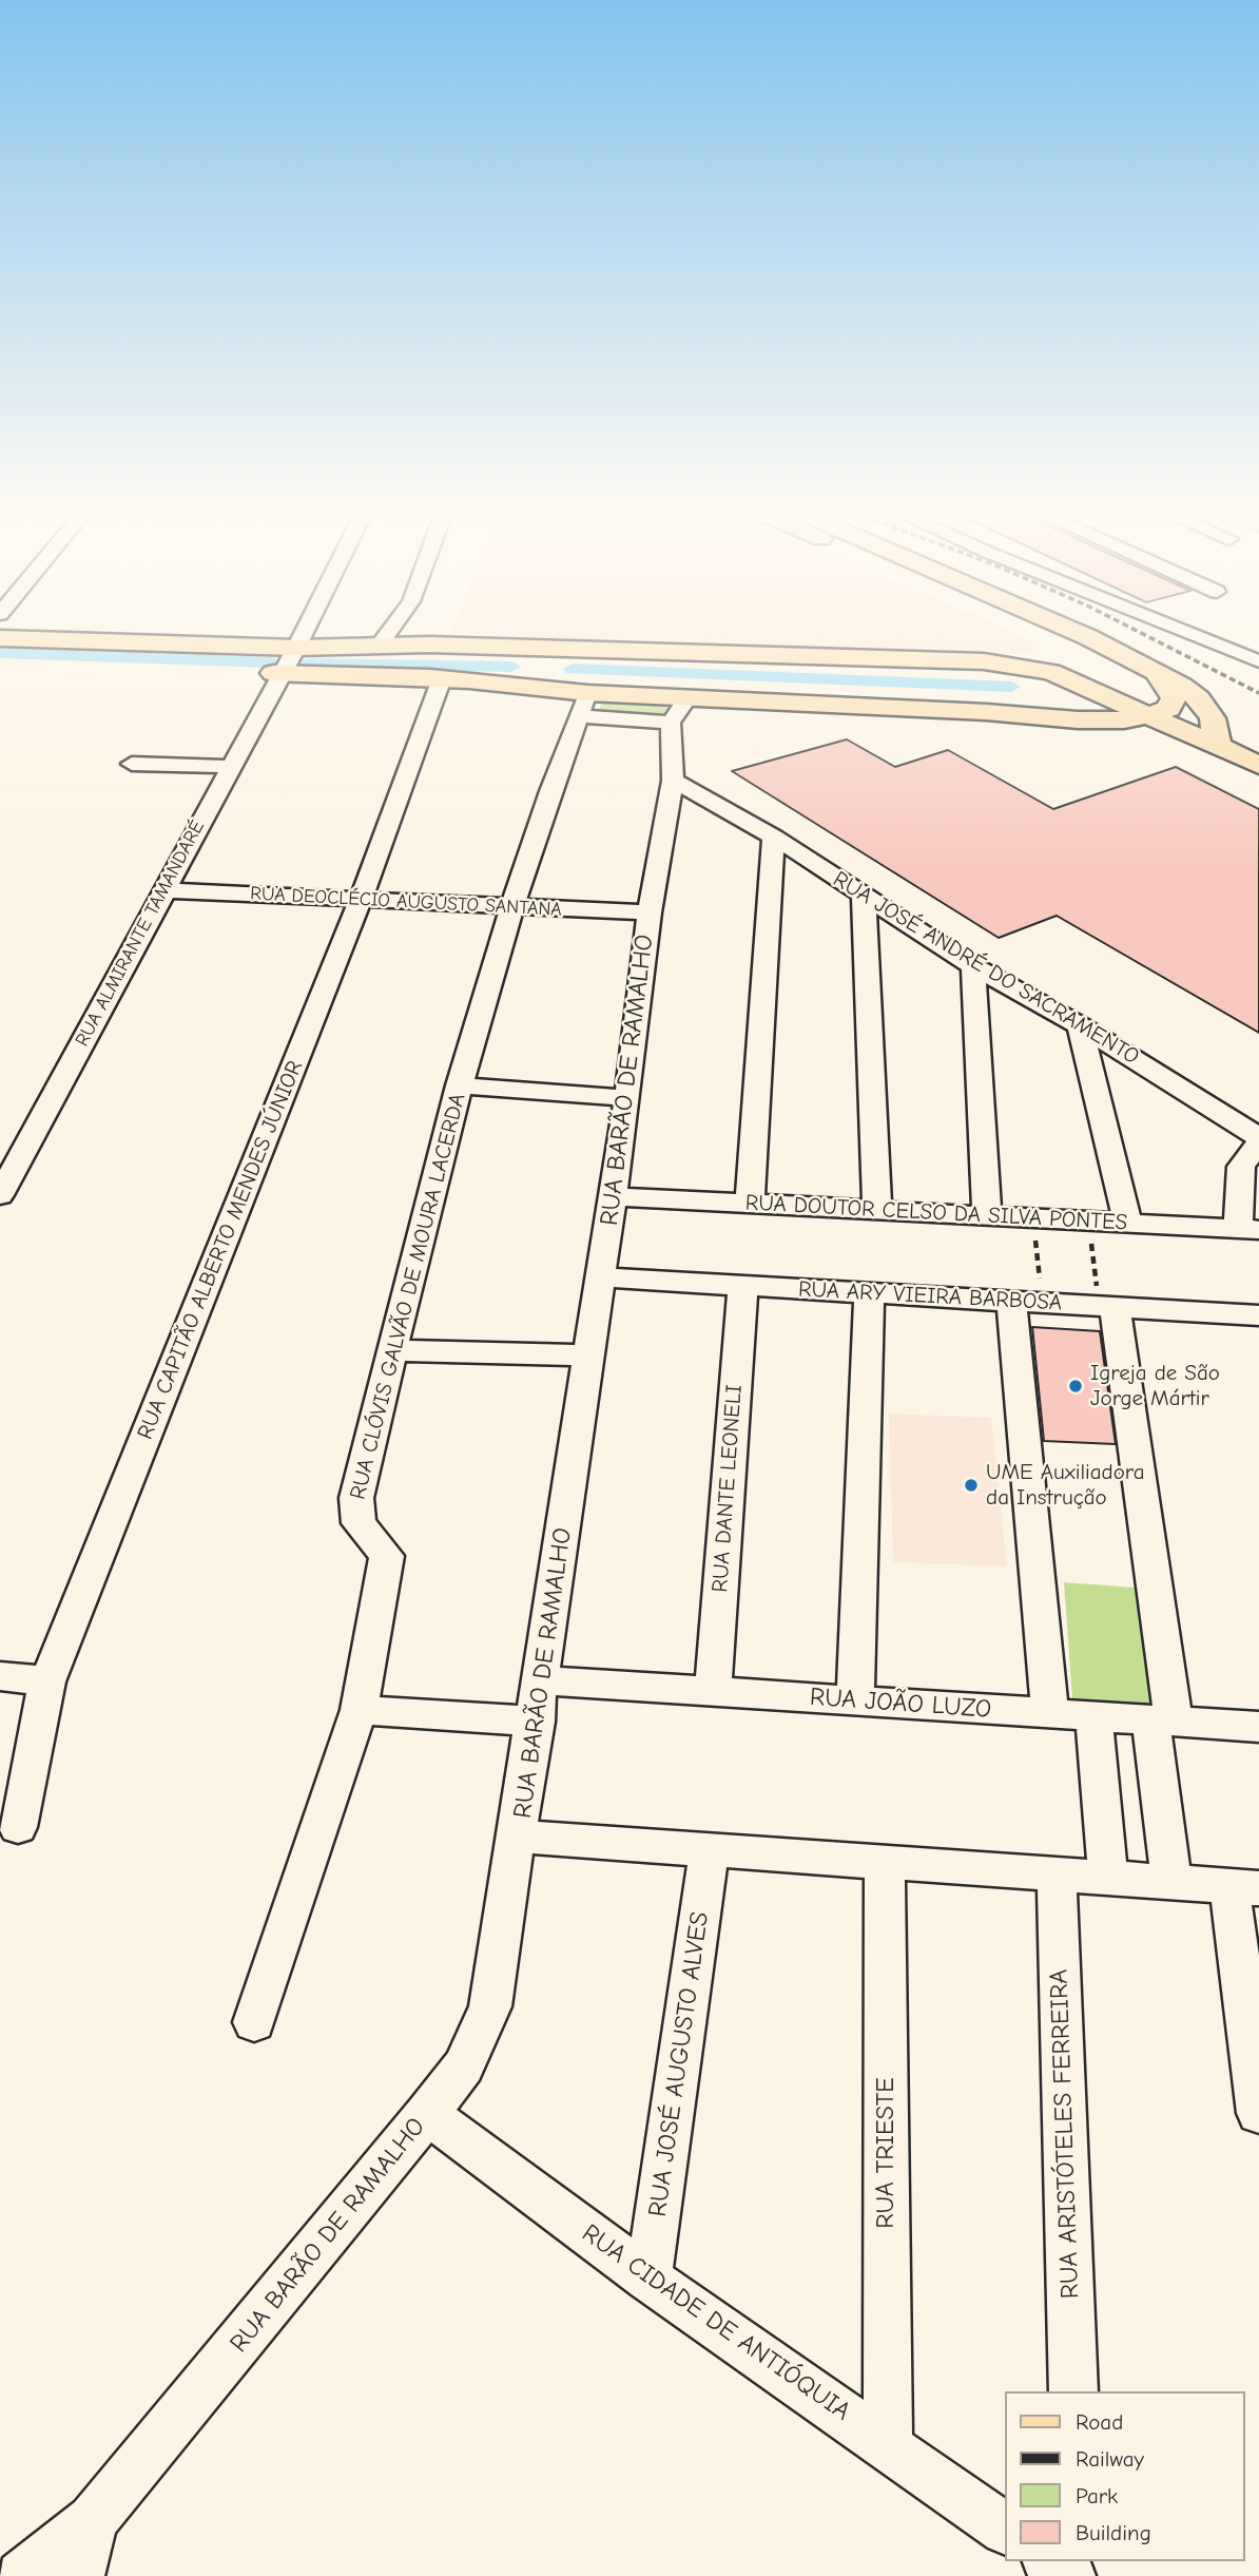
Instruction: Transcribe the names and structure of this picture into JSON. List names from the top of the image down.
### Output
{
  "streets": {
    "street": [
      "RUA DEOCLÉCIO AUGUSTO SANTANA",
      "RUA ALMIRANTE TAMANDARÉ",
      "RUA JOSÉ ANDRÉ DO SACRAMENTO",
      "RUA BARÃO DE RAMALHO",
      "RUA DOUTOR CELSO DA SILVA PONTES",
      "RUA CAPITÃO ALBERTO MENDES JÚNIOR",
      "RUA CLÓVIS GALVÃO DE MOURA LACERDA",
      "RUA ARY VIEIRA BARBOSA",
      "RUA DANTE LEONELI",
      "RUA JOÃO LUZO",
      "RUA JOSÉ AUGUSTO ALVES",
      "RUA ARISTÓTELES FERREIRA",
      "RUA TRIESTE",
      "RUA CIDADE DE ANTIÓQUIA"
    ]
  },
  "crossings": [
    ["RUA DEOCLÉCIO AUGUSTO SANTANA", "RUA ALMIRANTE TAMANDARÉ"],
    ["RUA DEOCLÉCIO AUGUSTO SANTANA", "RUA BARÃO DE RAMALHO"],
    ["RUA DEOCLÉCIO AUGUSTO SANTANA", "RUA CAPITÃO ALBERTO MENDES JÚNIOR"],
    ["RUA DEOCLÉCIO AUGUSTO SANTANA", "RUA CLÓVIS GALVÃO DE MOURA LACERDA"],
    ["RUA JOSÉ ANDRÉ DO SACRAMENTO", "RUA BARÃO DE RAMALHO"],
    ["RUA BARÃO DE RAMALHO", "RUA DOUTOR CELSO DA SILVA PONTES"],
    ["RUA BARÃO DE RAMALHO", "RUA ARY VIEIRA BARBOSA"],
    ["RUA BARÃO DE RAMALHO", "RUA JOÃO LUZO"],
    ["RUA BARÃO DE RAMALHO", "RUA CIDADE DE ANTIÓQUIA"],
    ["RUA ARY VIEIRA BARBOSA", "RUA DANTE LEONELI"],
    ["RUA DANTE LEONELI", "RUA JOÃO LUZO"],
    ["RUA JOSÉ AUGUSTO ALVES", "RUA CIDADE DE ANTIÓQUIA"],
    ["RUA TRIESTE", "RUA CIDADE DE ANTIÓQUIA"]
  ],
  "places": ["Igreja de São Jorge Mártir", "UME Auxiliadora da Instrução"],
  "legend": [
    "Road",
    "Railway",
    "Park",
    "Building"
  ]
}
